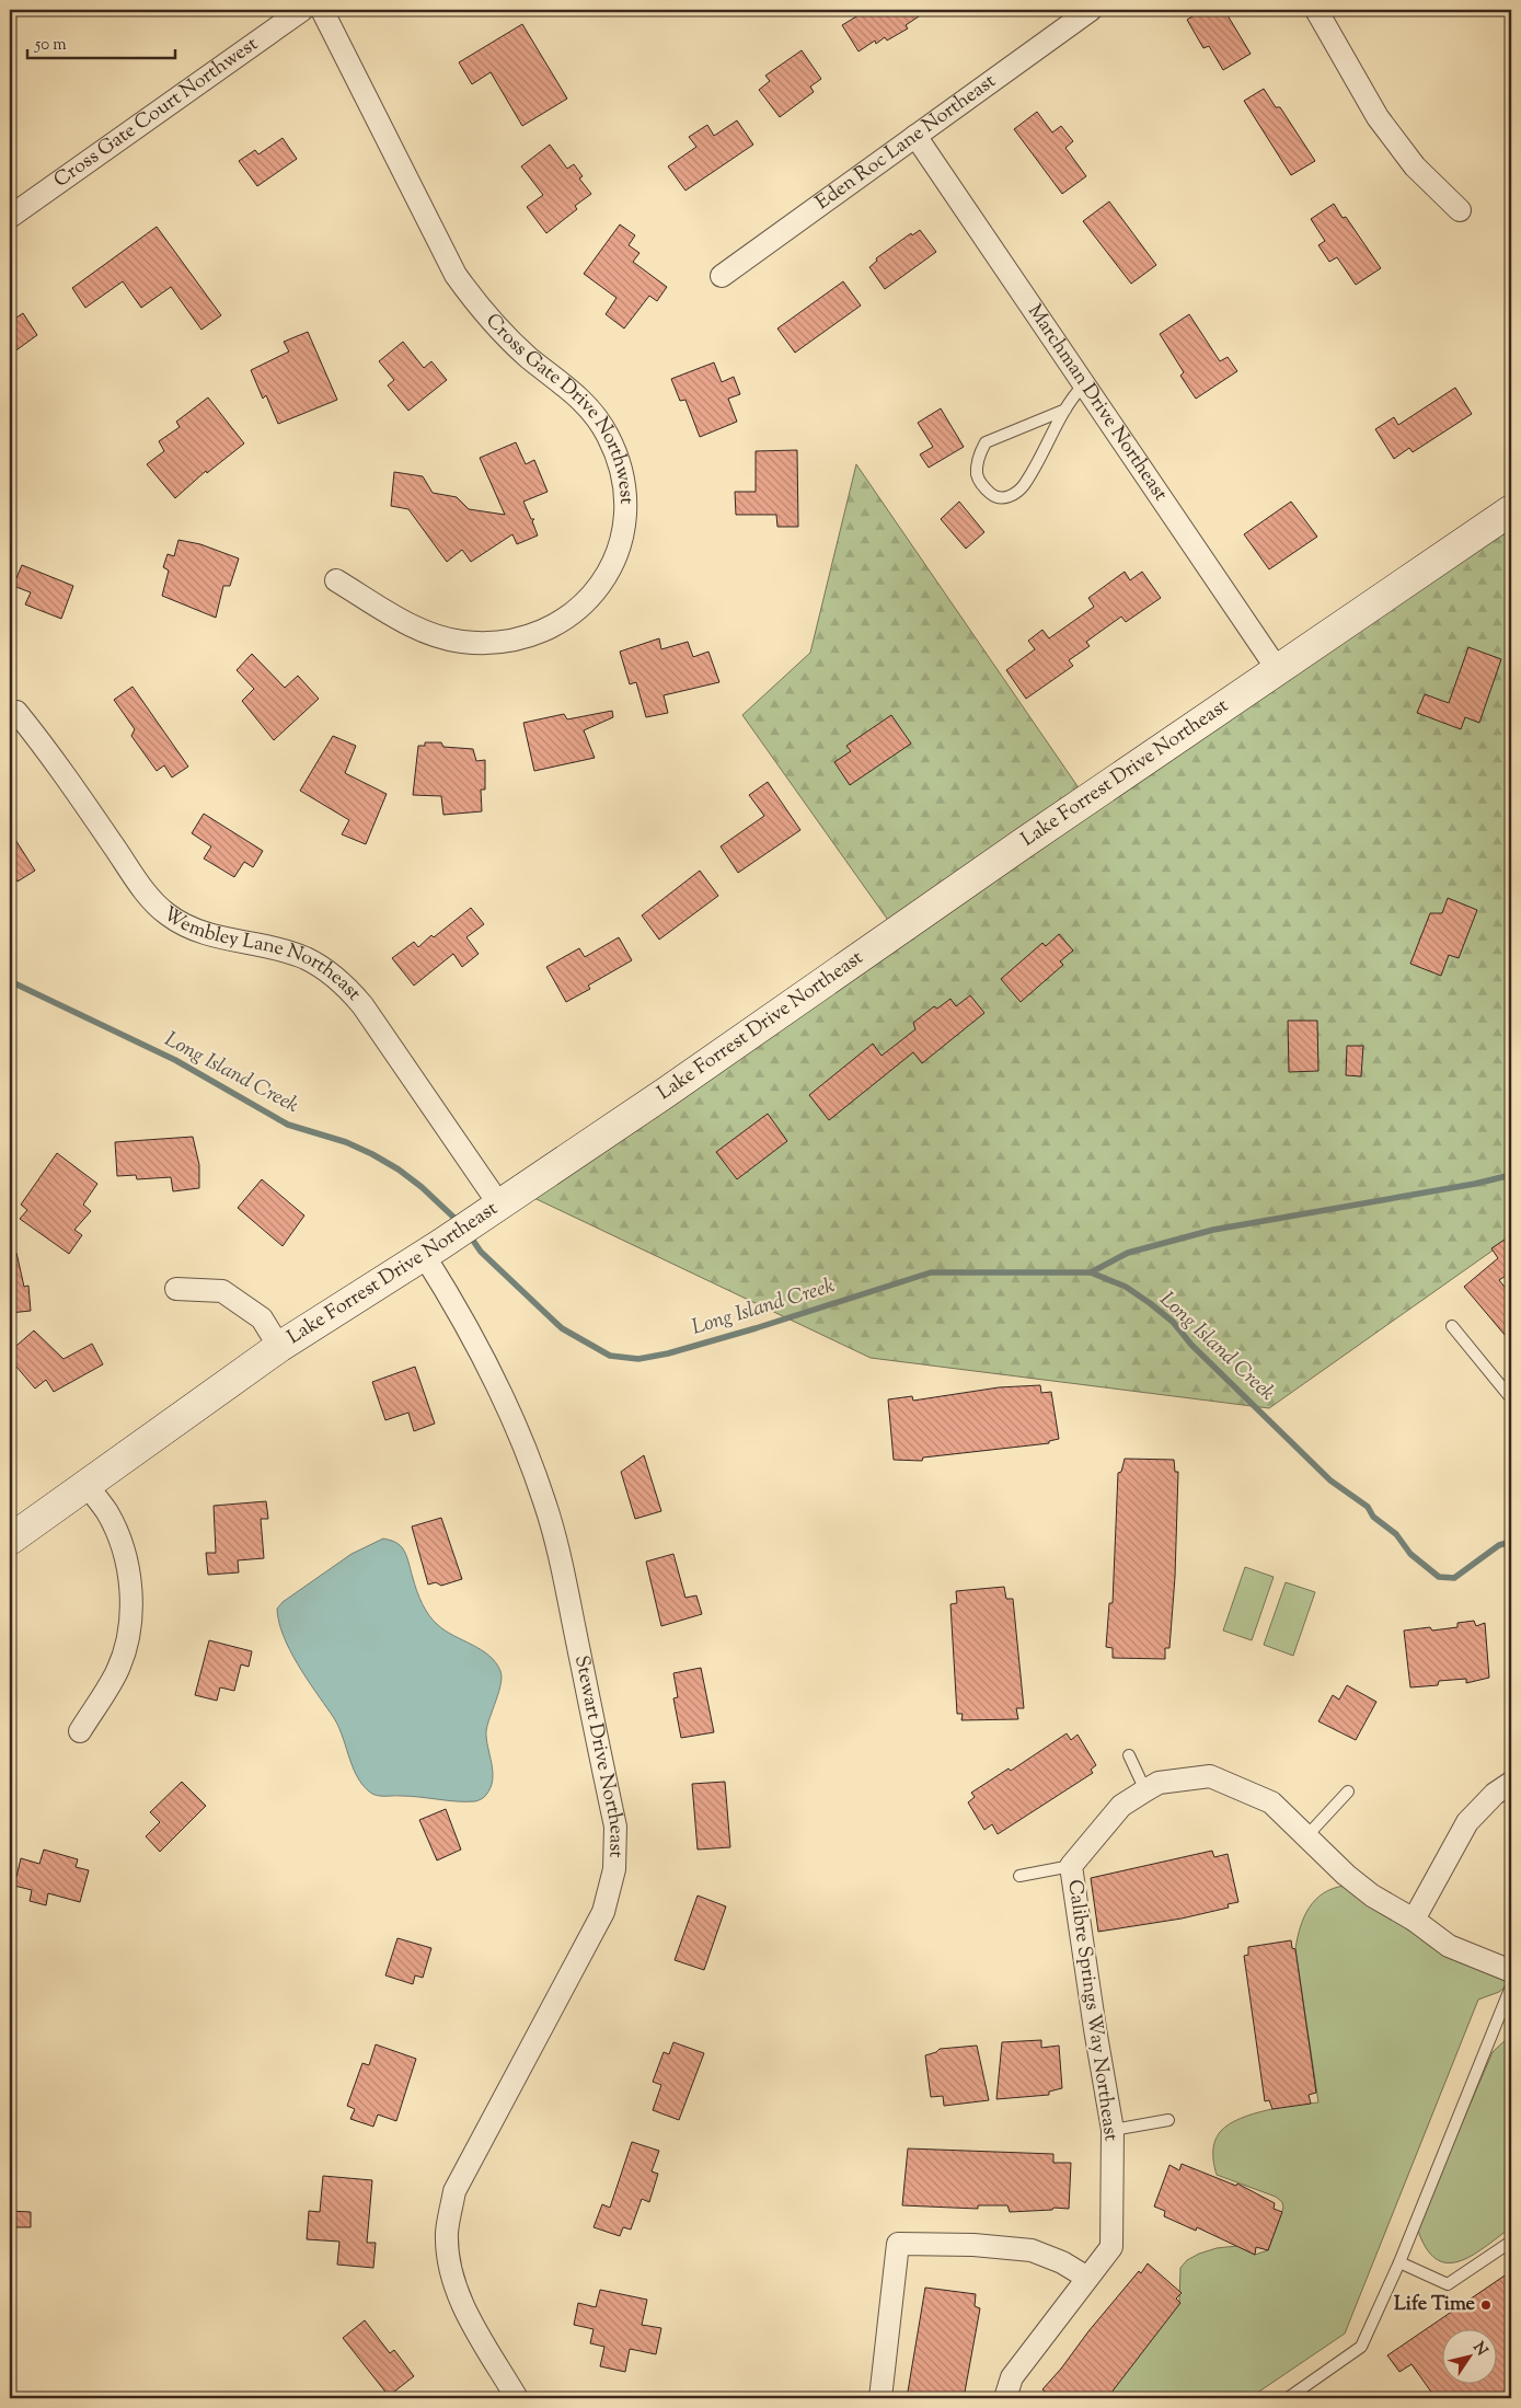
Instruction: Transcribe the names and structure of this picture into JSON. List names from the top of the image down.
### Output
{
  "streets": {
    "street": [
      "Cross Gate Court Northwest",
      "Eden Roc Lane Northeast",
      "Marchman Drive Northeast",
      "Cross Gate Drive Northwest",
      "Lake Forrest Drive Northeast",
      "Wembley Lane Northeast",
      "Stewart Drive Northeast",
      "Calibre Springs Way Northeast"
    ]
  },
  "crossings": [
    ["Eden Roc Lane Northeast", "Marchman Drive Northeast"],
    ["Marchman Drive Northeast", "Lake Forrest Drive Northeast"],
    ["Lake Forrest Drive Northeast", "Wembley Lane Northeast"],
    ["Lake Forrest Drive Northeast", "Stewart Drive Northeast"]
  ],
  "water": ["Long Island Creek"],
  "places": ["Life Time"],
  "scale_bar": "50 m",
  "north": "top right"
}
